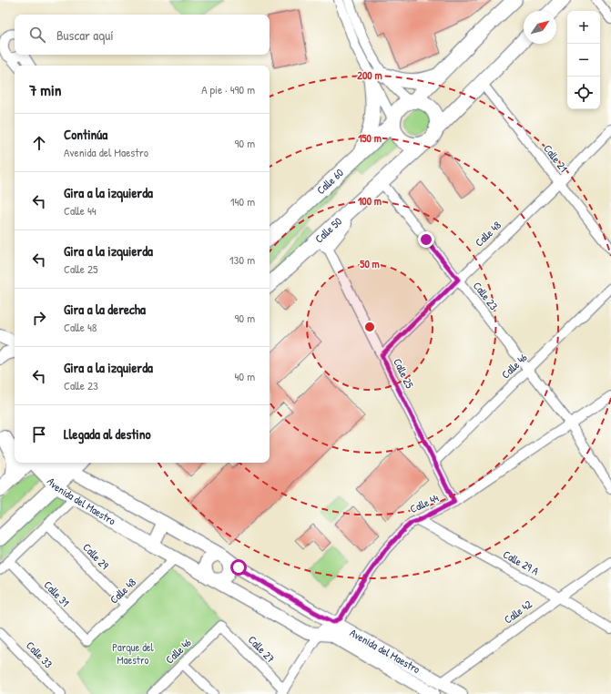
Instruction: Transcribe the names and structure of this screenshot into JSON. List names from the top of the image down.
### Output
{
  "streets": {
    "main road": ["Calle 60", "Calle 50"],
    "street": [
      "Calle 21",
      "Calle 48",
      "Calle 23",
      "Calle 46",
      "Calle 25",
      "Avenida del Maestro",
      "Calle 44",
      "Calle 29",
      "Calle 29 A",
      "Calle 31",
      "Calle 42",
      "Calle 27",
      "Calle 33"
    ]
  },
  "crossings": [
    ["Calle 21", "Calle 48"],
    ["Calle 60", "Calle 50"],
    ["Calle 50", "Calle 23"],
    ["Calle 50", "Calle 25"],
    ["Calle 48", "Calle 23"],
    ["Calle 48", "Calle 25"],
    ["Calle 48", "Avenida del Maestro"],
    ["Calle 48", "Calle 29"],
    ["Calle 48", "Calle 31"],
    ["Calle 23", "Calle 46"],
    ["Calle 23", "Calle 44"],
    ["Calle 46", "Calle 25"],
    ["Calle 46", "Calle 27"],
    ["Calle 25", "Calle 44"],
    ["Avenida del Maestro", "Calle 44"],
    ["Avenida del Maestro", "Calle 42"],
    ["Calle 44", "Calle 29 A"],
    ["Calle 44", "Calle 27"],
    ["Calle 29 A", "Calle 42"]
  ],
  "parks": ["Parque del Maestro"],
  "north": "top right",
  "page": {
    "map_buttons": ["+", "−"],
    "search": "Buscar aquí",
    "heading": ["7 min", "A pie · 490 m"],
    "list": [
      ["Continúa", "Avenida del Maestro", "90 m"],
      ["Gira a la izquierda", "Calle 44", "140 m"],
      ["Gira a la izquierda", "Calle 25", "130 m"],
      ["Gira a la derecha", "Calle 48", "90 m"],
      ["Gira a la izquierda", "Calle 23", "40 m"],
      "Llegada al destino"
    ]
  },
  "rings": [
    "200 m",
    "150 m",
    "100 m",
    "50 m"
  ]
}
